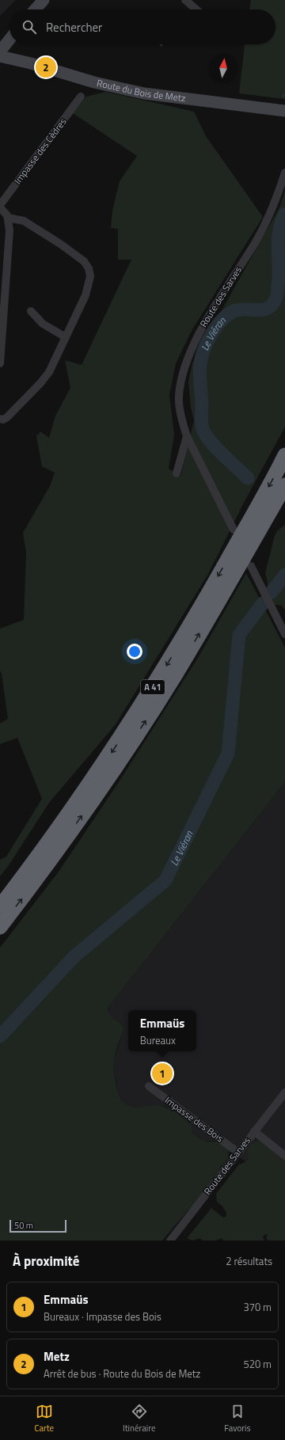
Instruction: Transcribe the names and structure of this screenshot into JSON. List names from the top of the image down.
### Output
{
  "streets": {
    "highway": ["A 41"],
    "main road": ["Route du Bois de Metz"],
    "street": ["Impasse des Cèdres", "Route des Sarves", "Impasse des Bois"]
  },
  "crossings": [
    ["Route des Sarves", "Impasse des Bois"]
  ],
  "water": ["Le Viéran"],
  "scale_bar": "50 m",
  "north": "top",
  "page": {
    "search": "Rechercher",
    "pins": ["2", "1"],
    "popup": ["Emmaüs", "Bureaux"],
    "scale": "50 m",
    "heading": ["À proximité", "2 résultats"],
    "list": [
      {
        "mark": "1",
        "name": "Emmaüs",
        "note": "Bureaux · Impasse des Bois",
        "value": "370 m"
      },
      {
        "mark": "2",
        "name": "Metz",
        "note": "Arrêt de bus · Route du Bois de Metz",
        "value": "520 m"
      }
    ],
    "nav": ["Carte", "Itinéraire", "Favoris"]
  }
}
